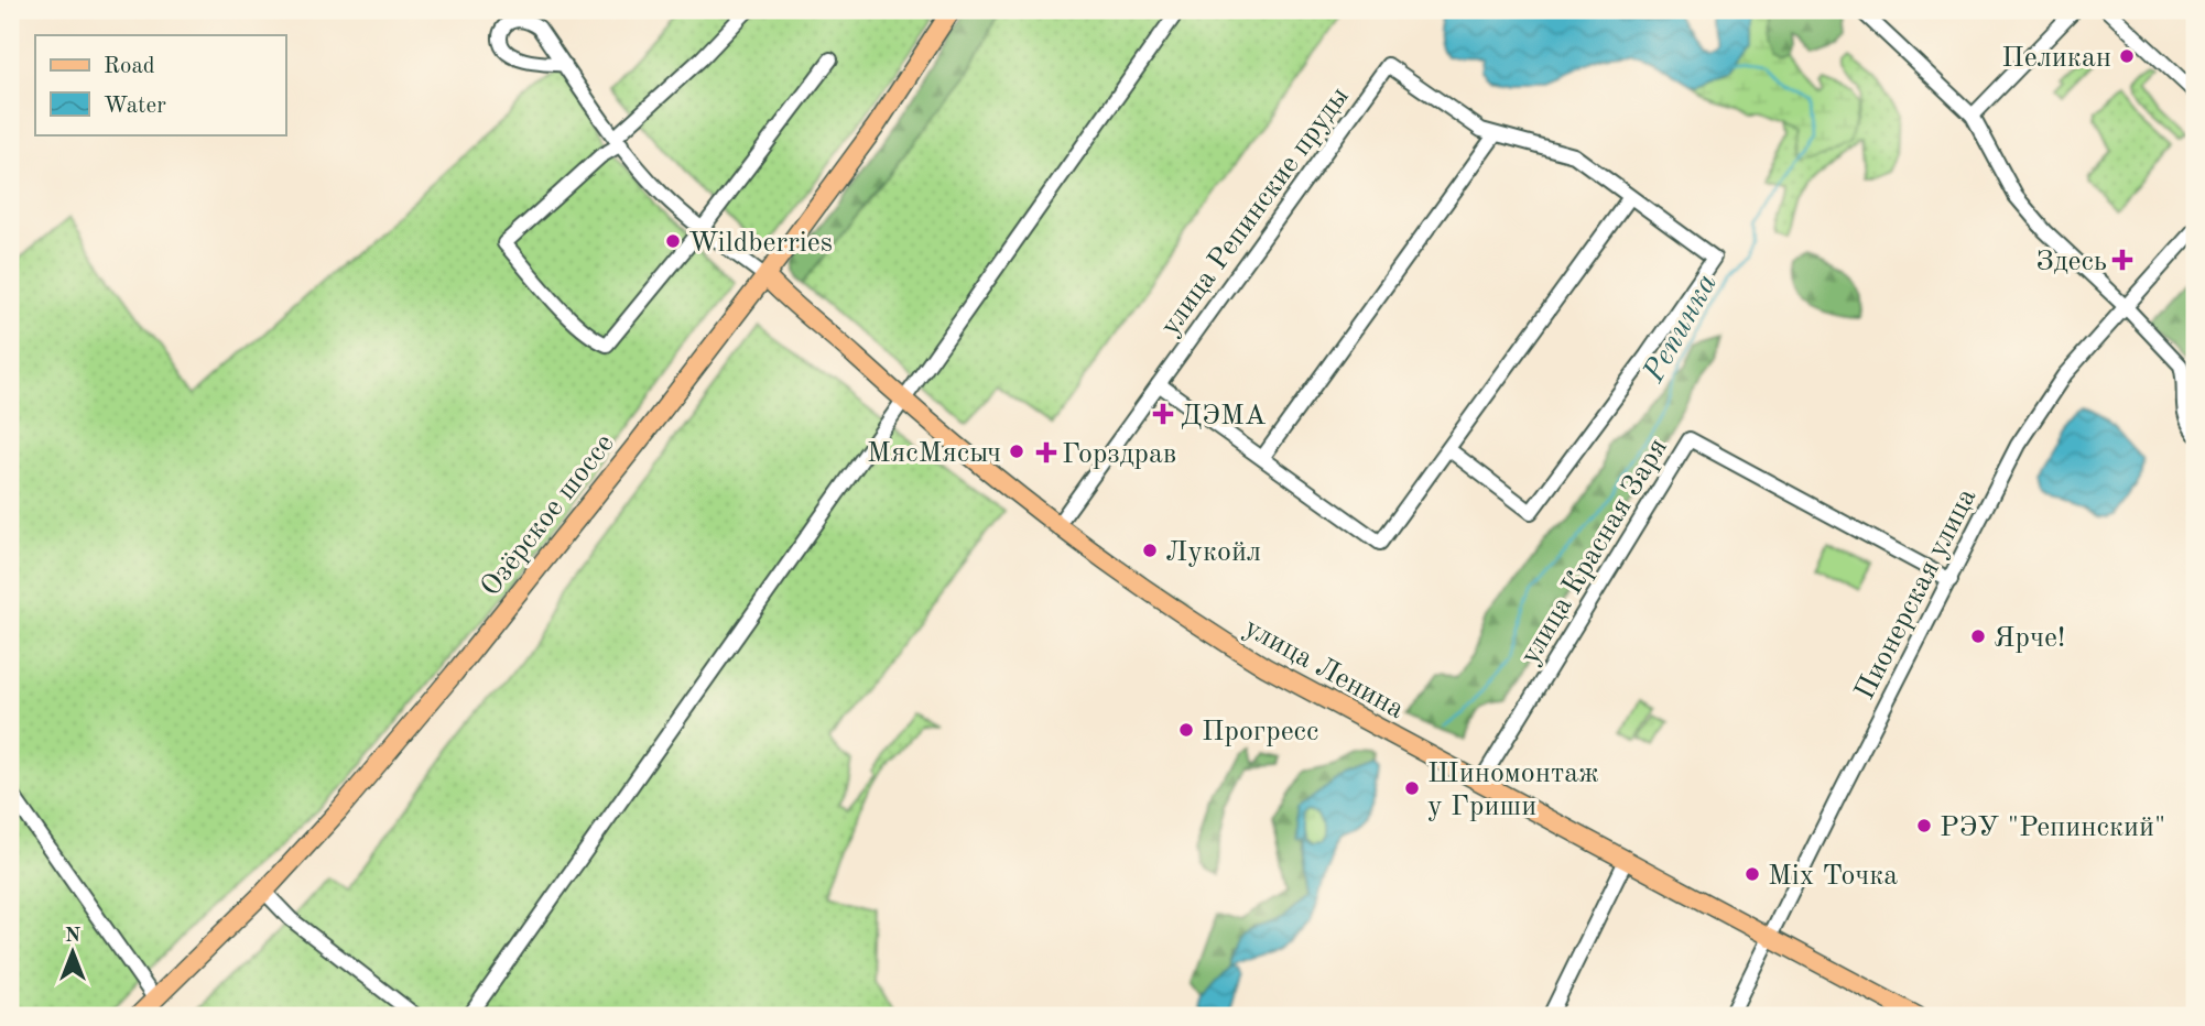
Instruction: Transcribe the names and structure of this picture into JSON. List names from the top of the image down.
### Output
{
  "streets": {
    "main road": ["Озёрское шоссе", "улица Ленина"],
    "street": ["улица Репинские пруды", "улица Красная Заря", "Пионерская улица"]
  },
  "crossings": [
    ["Озёрское шоссе", "улица Ленина"],
    ["улица Красная Заря", "Пионерская улица"],
    ["улица Красная Заря", "улица Ленина"],
    ["Пионерская улица", "улица Ленина"]
  ],
  "water": ["Репинка"],
  "places": {
    "other": [
      "Пеликан",
      "Wildberries",
      "МясМясыч",
      "Лукойл",
      "Ярче!",
      "Прогресс",
      "Шиномонтаж у Гриши",
      "РЭУ \"Репинский\"",
      "Mix Точка"
    ],
    "health": ["Здесь", "ДЭМА", "Горздрав"]
  },
  "legend": ["Road", "Water"],
  "north": "top"
}
